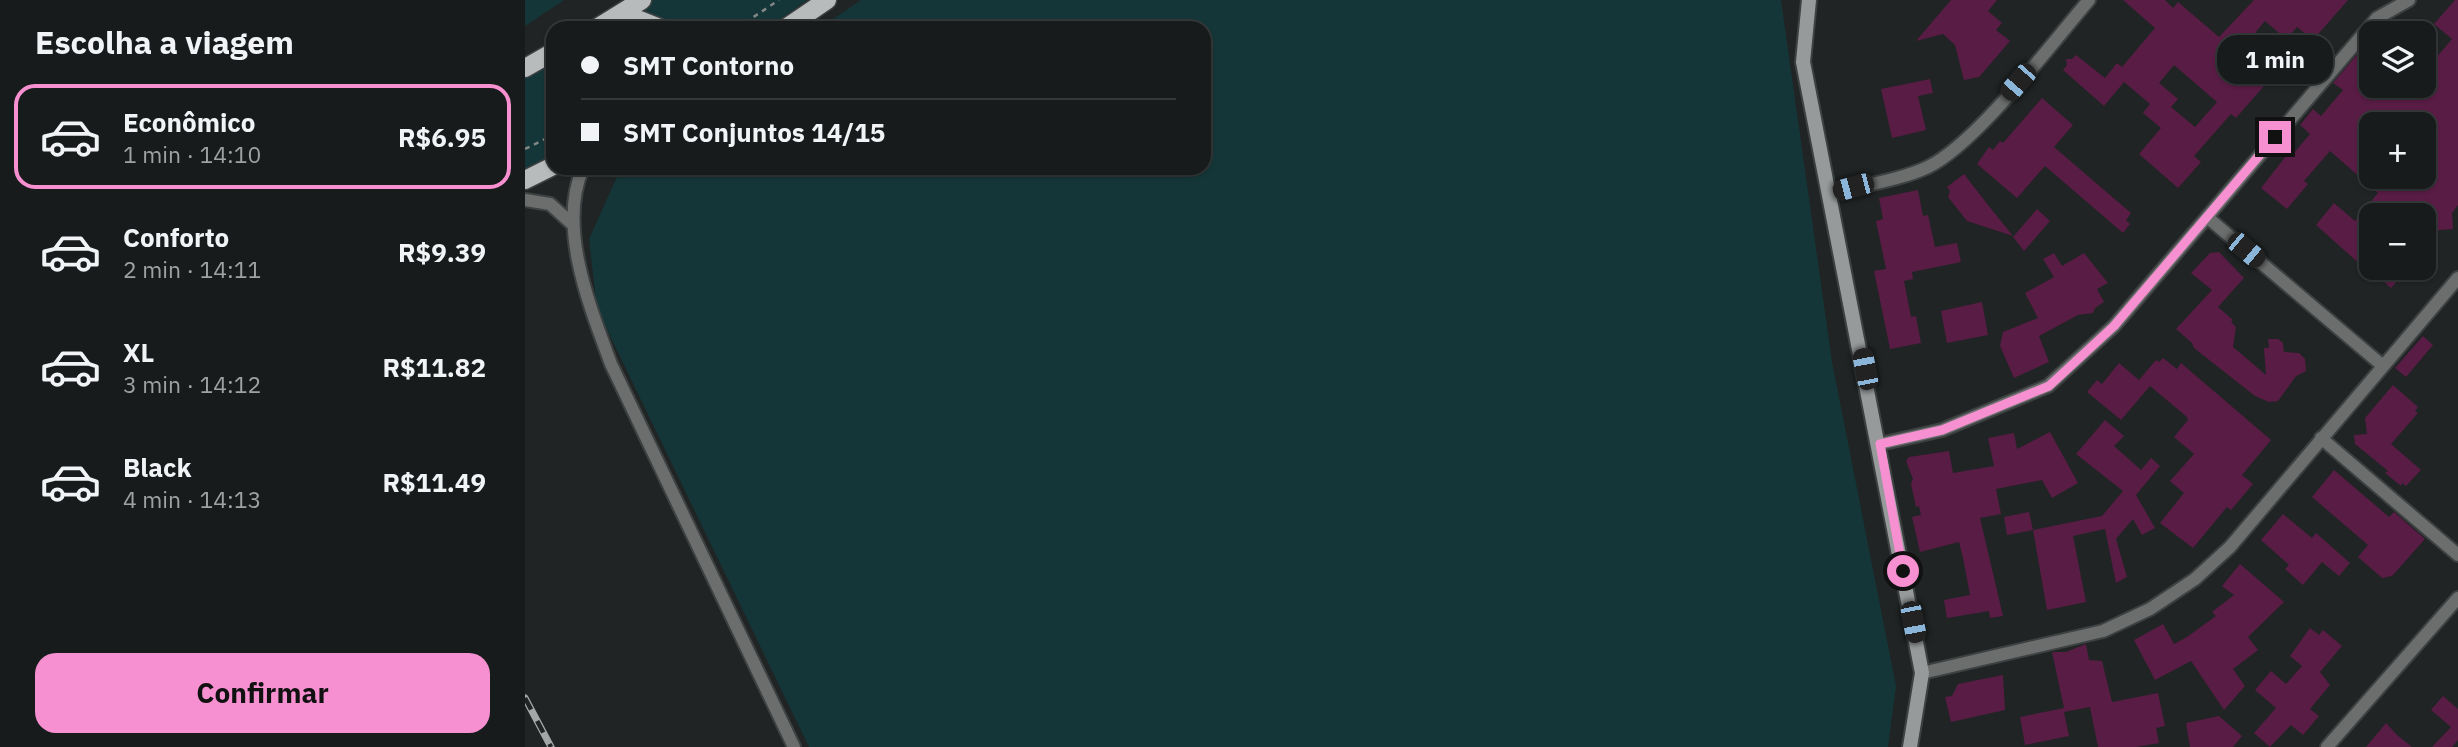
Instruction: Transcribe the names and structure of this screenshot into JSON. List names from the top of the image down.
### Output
{
  "page": {
    "heading": "Escolha a viagem",
    "map_buttons": ["+", "−"],
    "banner": ["SMT Contorno", "SMT Conjuntos 14/15"],
    "bubble": "1 min",
    "list": [
      {
        "name": "Econômico",
        "note": "1 min · 14:10",
        "value": "R$6.95"
      },
      {
        "name": "Conforto",
        "note": "2 min · 14:11",
        "value": "R$9.39"
      },
      {
        "name": "XL",
        "note": "3 min · 14:12",
        "value": "R$11.82"
      },
      {
        "name": "Black",
        "note": "4 min · 14:13",
        "value": "R$11.49"
      }
    ],
    "buttons": "Confirmar"
  }
}
